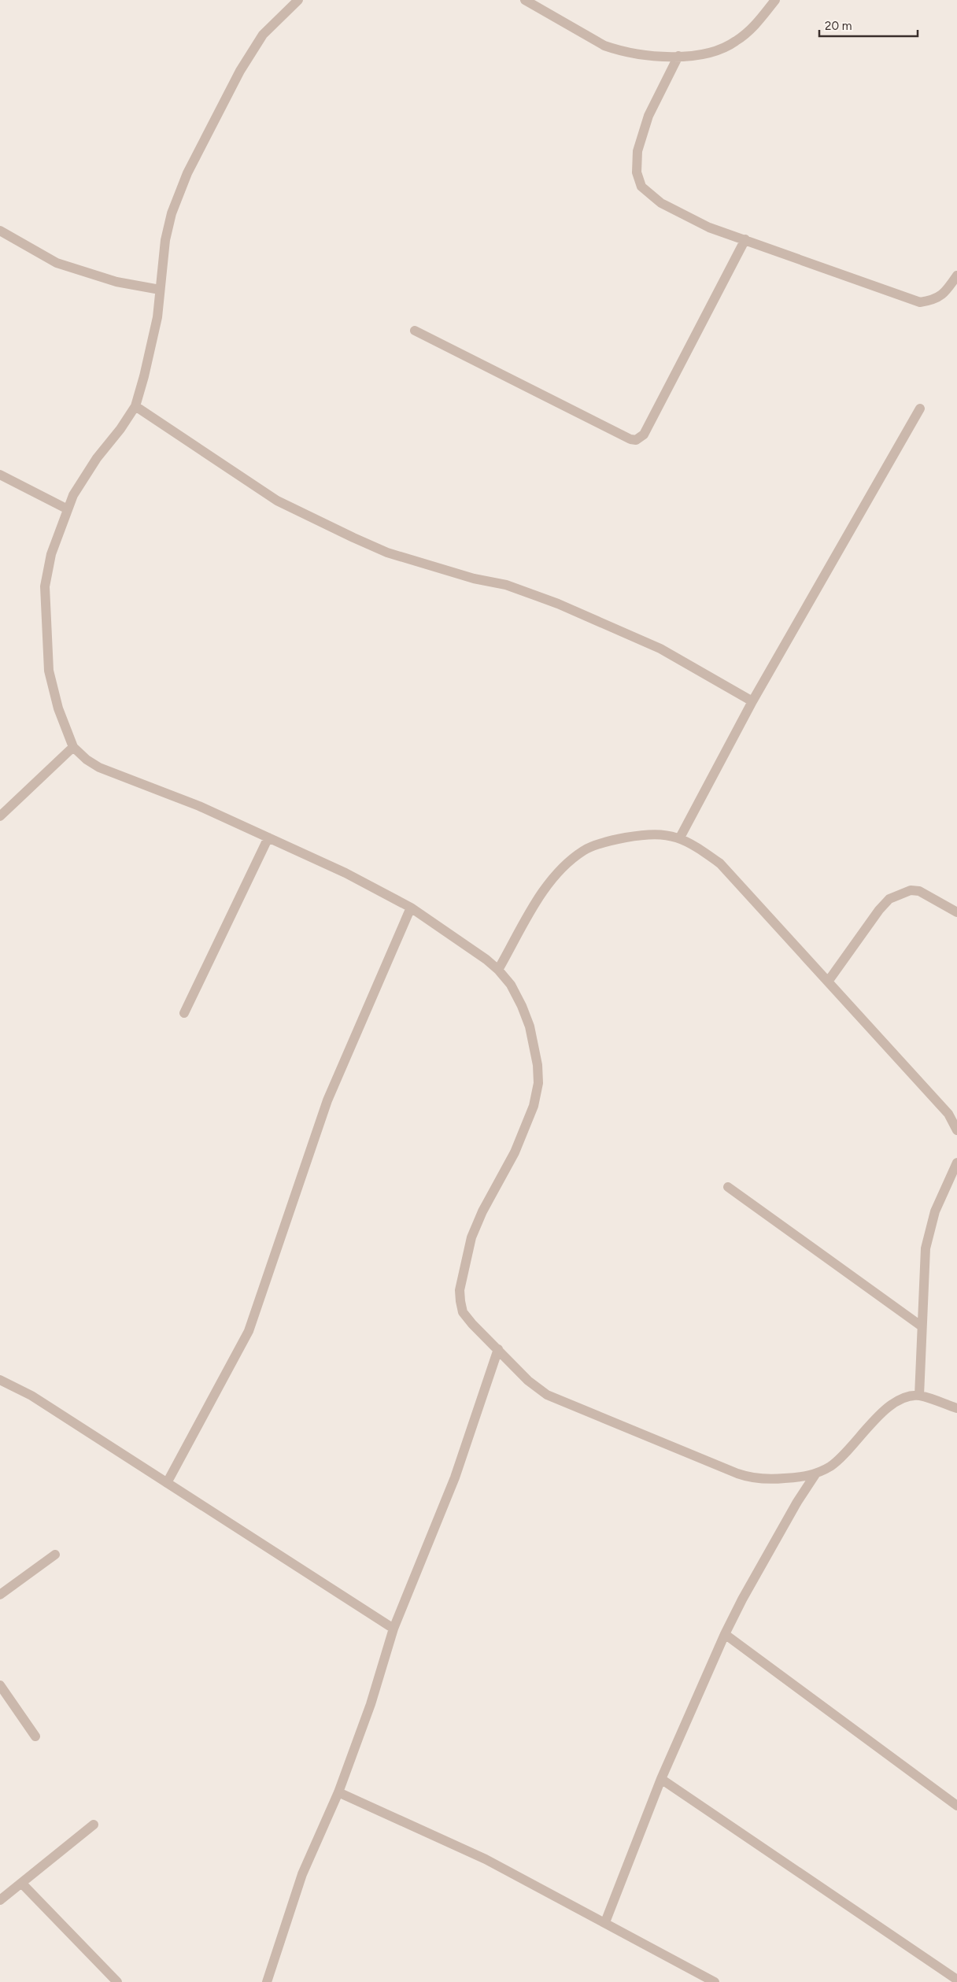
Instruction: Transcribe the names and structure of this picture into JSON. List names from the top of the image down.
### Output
{
  "scale_bar": "20 m"
}
